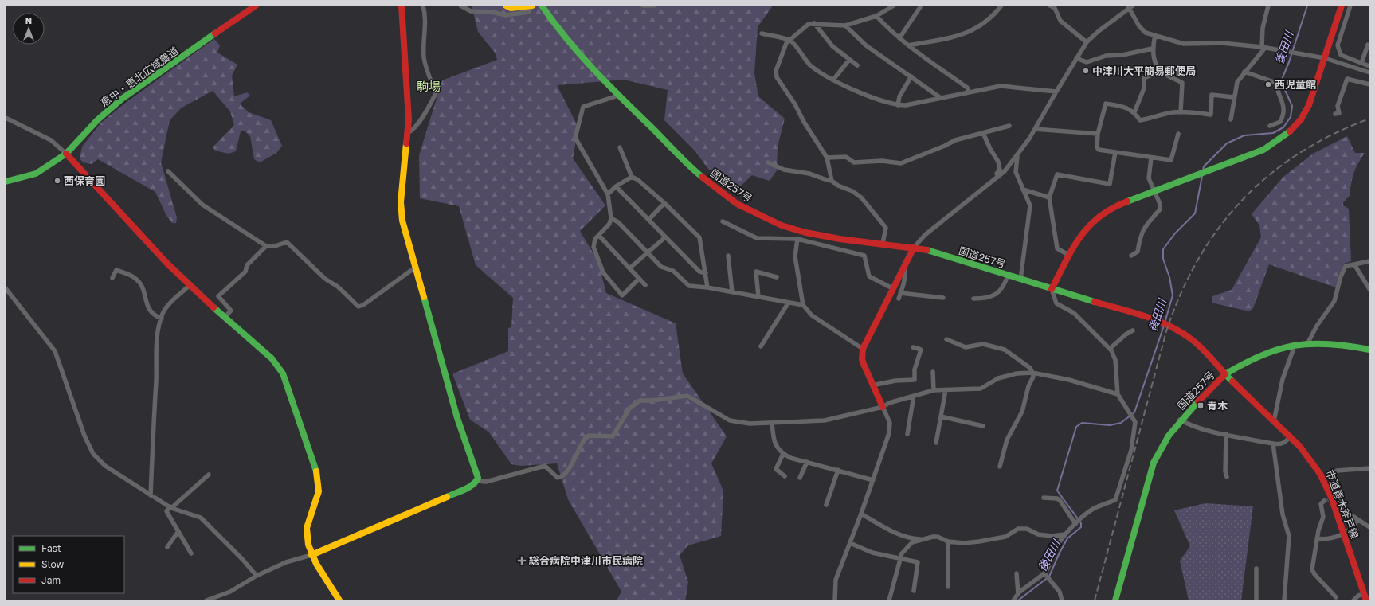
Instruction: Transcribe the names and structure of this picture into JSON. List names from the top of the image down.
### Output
{
  "streets": {
    "main road": ["恵中・恵北広域農道", "国道257号", "市道青木斧戸線"]
  },
  "crossings": [
    ["国道257号", "市道青木斧戸線"]
  ],
  "districts": ["駒場"],
  "water": ["後田川"],
  "places": {
    "other": ["中津川大平簡易郵便局", "西児童館", "西保育園"],
    "transit": ["青木"],
    "health": ["総合病院中津川市民病院"]
  },
  "legend": ["Fast", "Slow", "Jam"],
  "north": "top"
}
